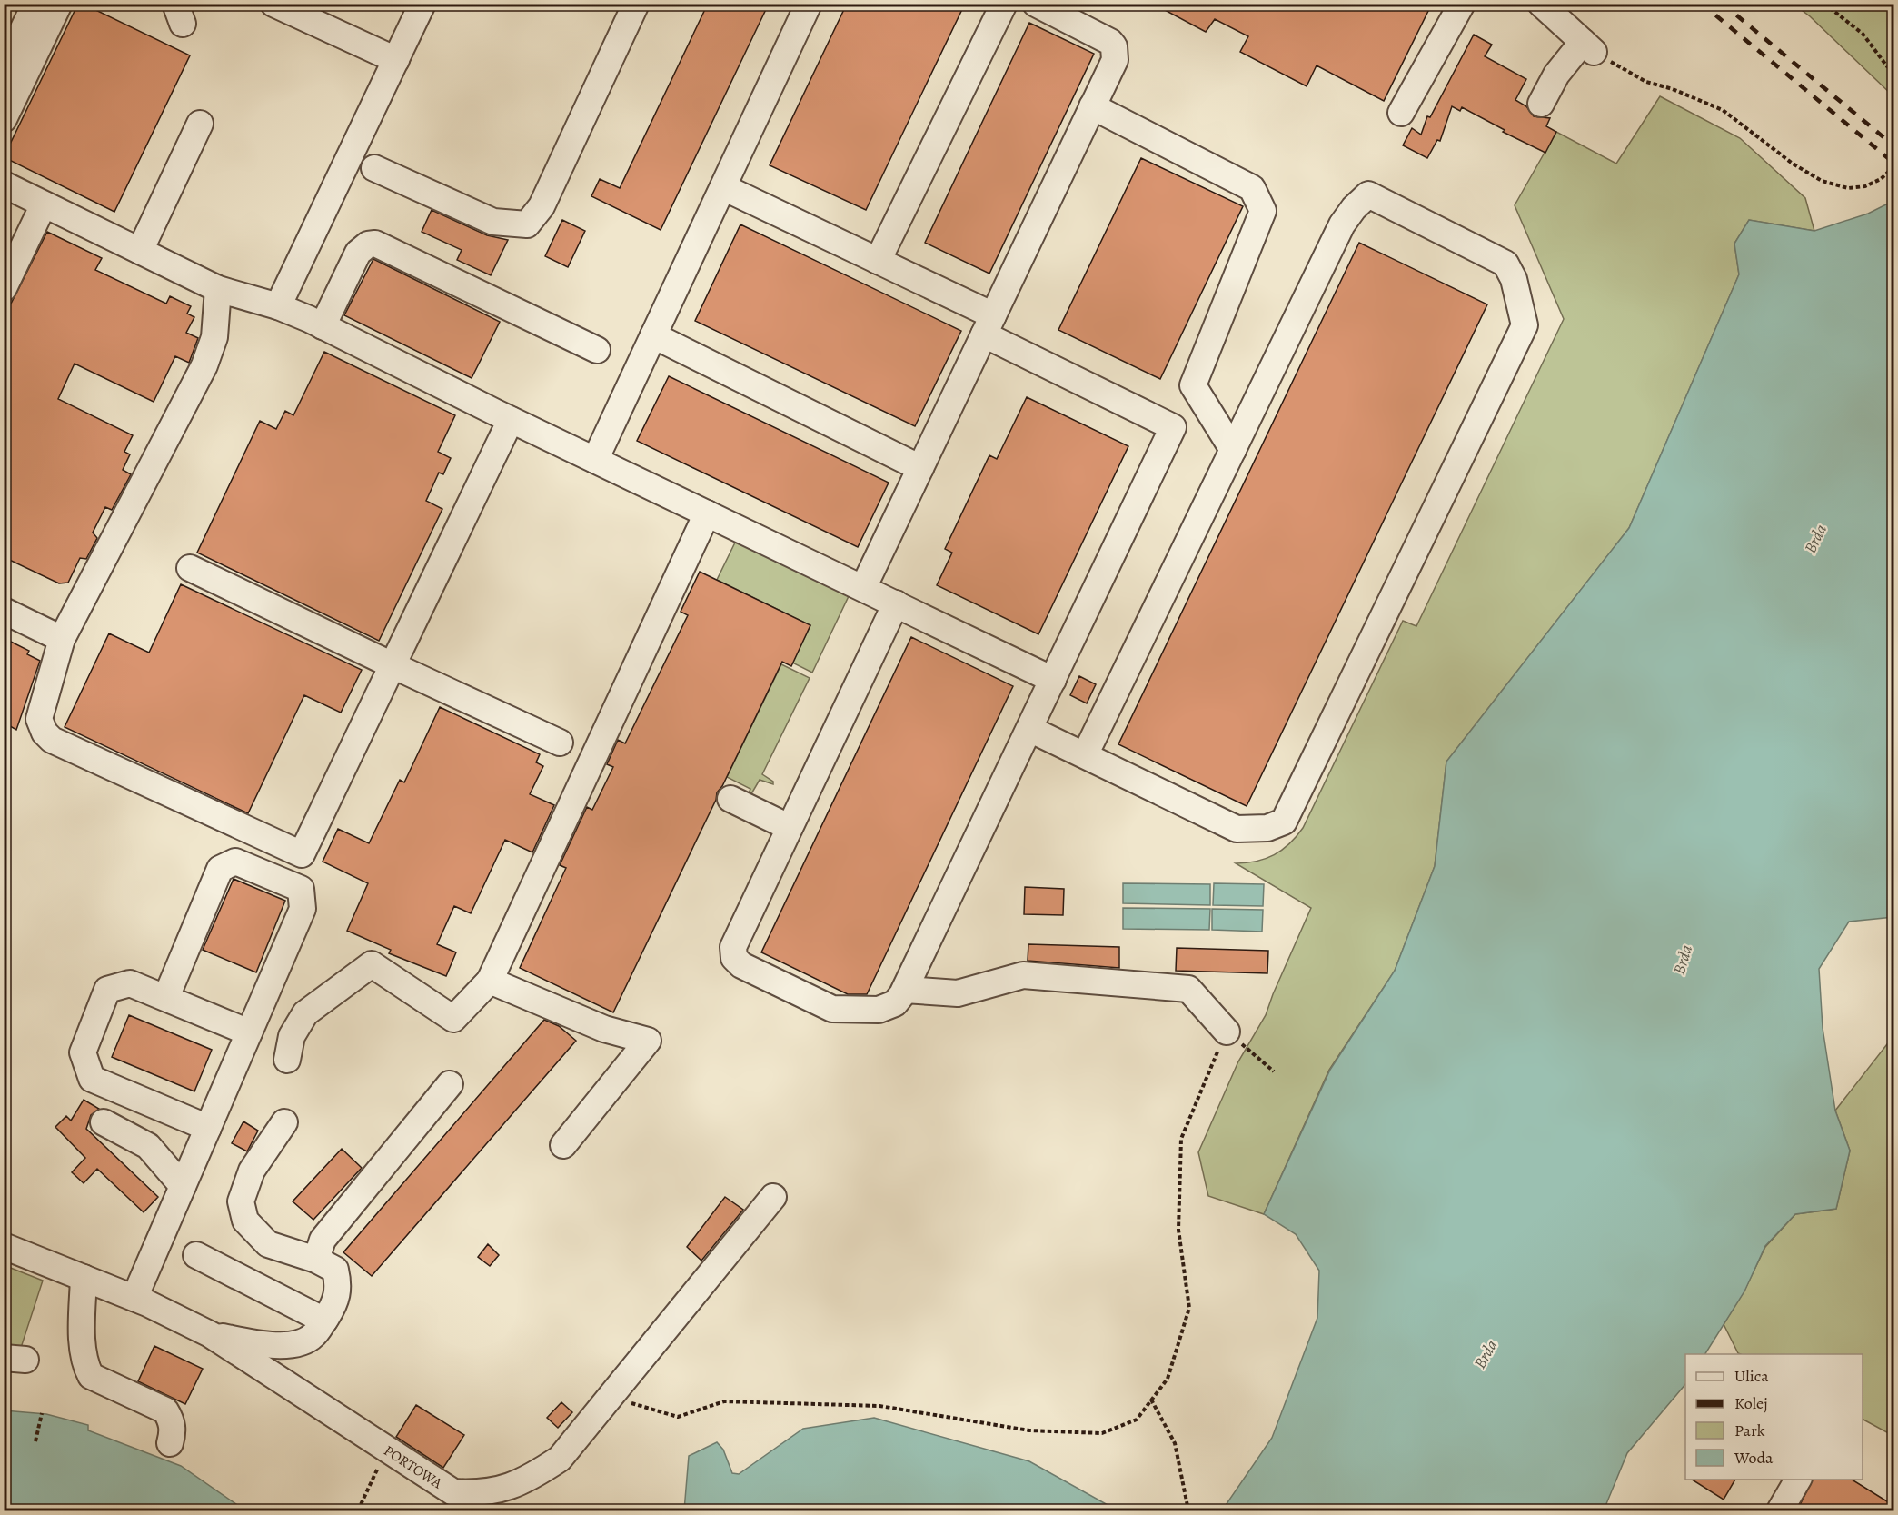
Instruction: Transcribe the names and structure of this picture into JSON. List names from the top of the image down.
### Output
{
  "streets": {
    "street": ["PORTOWA"]
  },
  "water": ["Brda"],
  "legend": [
    "Ulica",
    "Kolej",
    "Park",
    "Woda"
  ]
}
